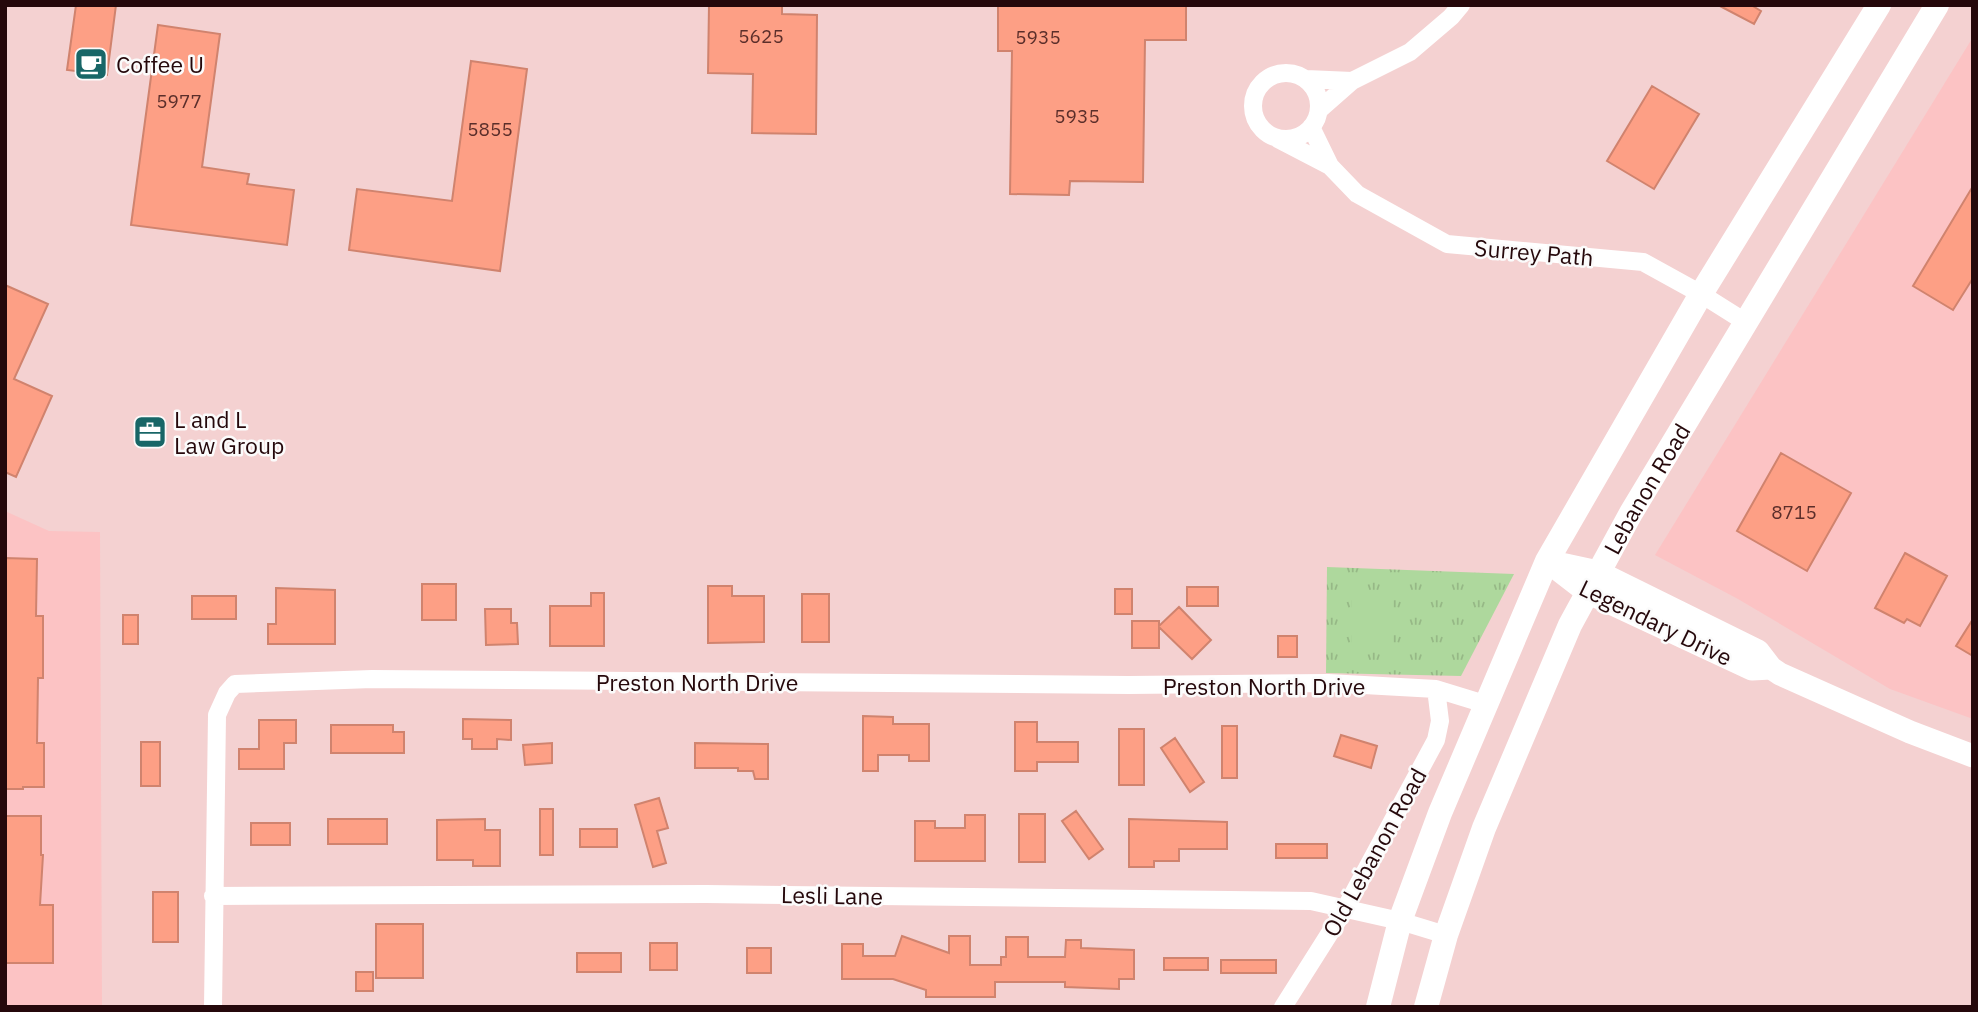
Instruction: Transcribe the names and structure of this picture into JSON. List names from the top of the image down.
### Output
{
  "streets": {
    "main road": ["Lebanon Road"],
    "street": [
      "Surrey Path",
      "Legendary Drive",
      "Preston North Drive",
      "Old Lebanon Road",
      "Lesli Lane"
    ]
  },
  "crossings": [
    ["Surrey Path", "Lebanon Road"],
    ["Lebanon Road", "Legendary Drive"],
    ["Lebanon Road", "Lesli Lane"],
    ["Preston North Drive", "Old Lebanon Road"],
    ["Preston North Drive", "Lesli Lane"],
    ["Old Lebanon Road", "Lesli Lane"]
  ],
  "places": {
    "cafe": ["Coffee U"],
    "office": ["L and L Law Group"]
  },
  "house_numbers": [
    "5625",
    "5935",
    "5977",
    "5935",
    "5855",
    "8715"
  ]
}
